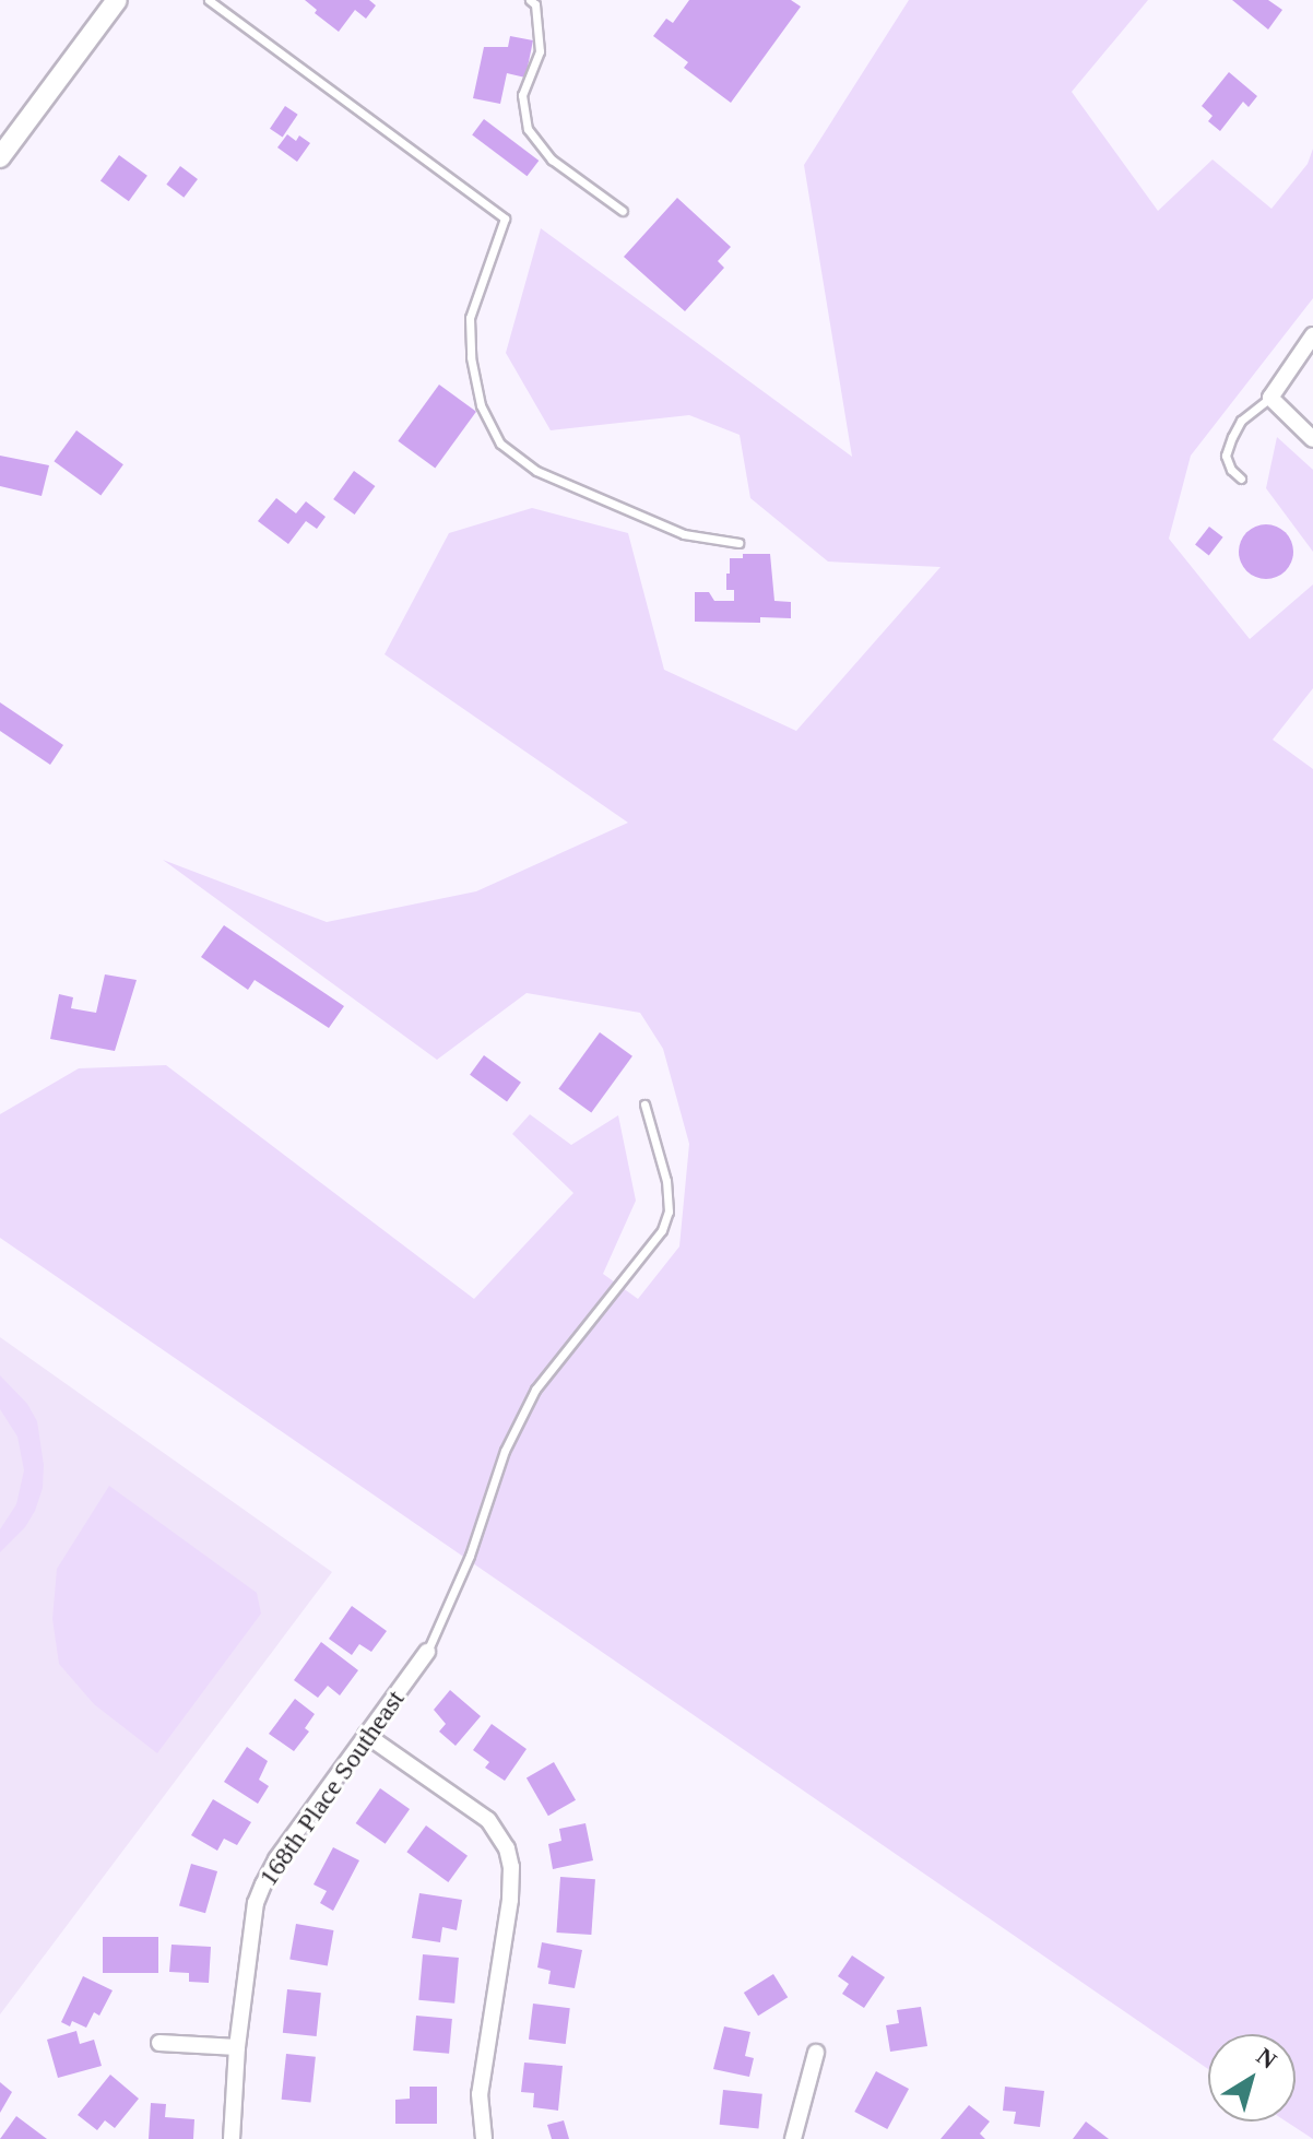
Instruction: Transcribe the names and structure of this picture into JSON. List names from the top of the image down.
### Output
{
  "streets": {
    "street": ["168th Place Southeast"]
  },
  "north": "top right"
}
